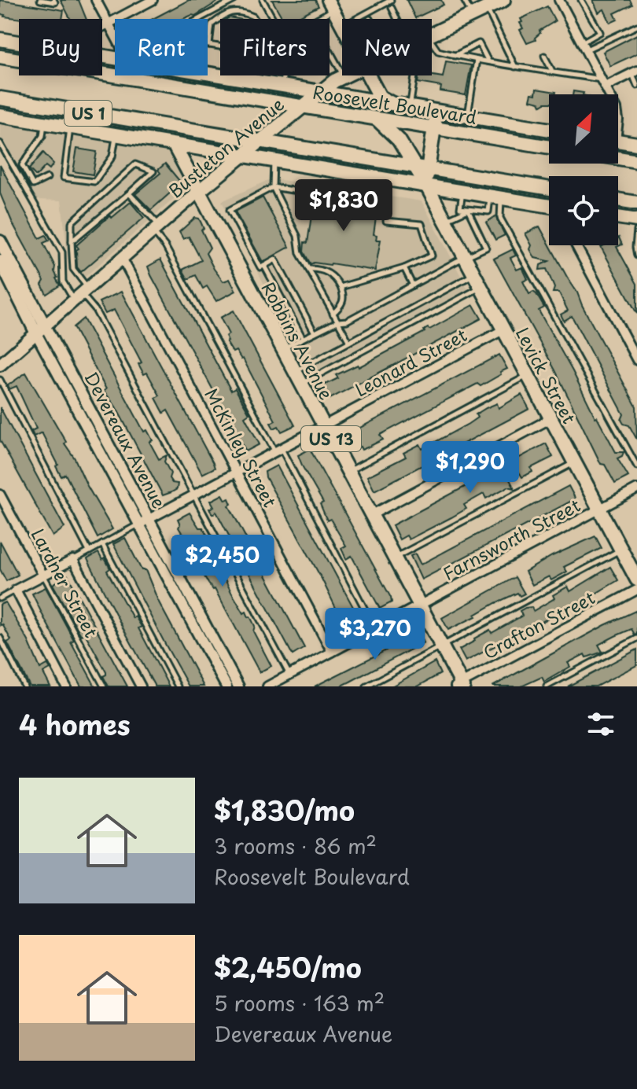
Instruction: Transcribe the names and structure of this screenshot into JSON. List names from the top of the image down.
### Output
{
  "streets": {
    "main road": [
      "Roosevelt Boulevard",
      "US 1",
      "Bustleton Avenue",
      "Robbins Avenue",
      "Levick Street",
      "US 13",
      "Devereaux Avenue"
    ],
    "street": [
      "Leonard Street",
      "McKinley Street",
      "Farnsworth Street",
      "Lardner Street",
      "Crafton Street"
    ]
  },
  "crossings": [
    ["Roosevelt Boulevard", "Bustleton Avenue"],
    ["Roosevelt Boulevard", "Levick Street"],
    ["US 1", "Bustleton Avenue"],
    ["US 1", "Robbins Avenue"],
    ["US 1", "Levick Street"],
    ["Bustleton Avenue", "Robbins Avenue"],
    ["Bustleton Avenue", "Devereaux Avenue"],
    ["Bustleton Avenue", "McKinley Street"],
    ["Robbins Avenue", "Leonard Street"],
    ["Robbins Avenue", "Farnsworth Street"],
    ["Robbins Avenue", "Crafton Street"],
    ["Leonard Street", "Levick Street"],
    ["Leonard Street", "Devereaux Avenue"],
    ["Leonard Street", "McKinley Street"],
    ["Leonard Street", "Lardner Street"],
    ["Levick Street", "Farnsworth Street"],
    ["McKinley Street", "Farnsworth Street"]
  ],
  "north": "top right",
  "page": {
    "chip": [
      "Buy",
      "Rent",
      "Filters",
      "New"
    ],
    "price": [
      "$1,830",
      "$1,290",
      "$2,450",
      "$3,270"
    ],
    "heading": "4 homes",
    "list": [
      {
        "name": "$1,830/mo",
        "note": "3 rooms · 86 m² · Roosevelt Boulevard"
      },
      {
        "name": "$2,450/mo",
        "note": "5 rooms · 163 m² · Devereaux Avenue"
      }
    ]
  }
}
